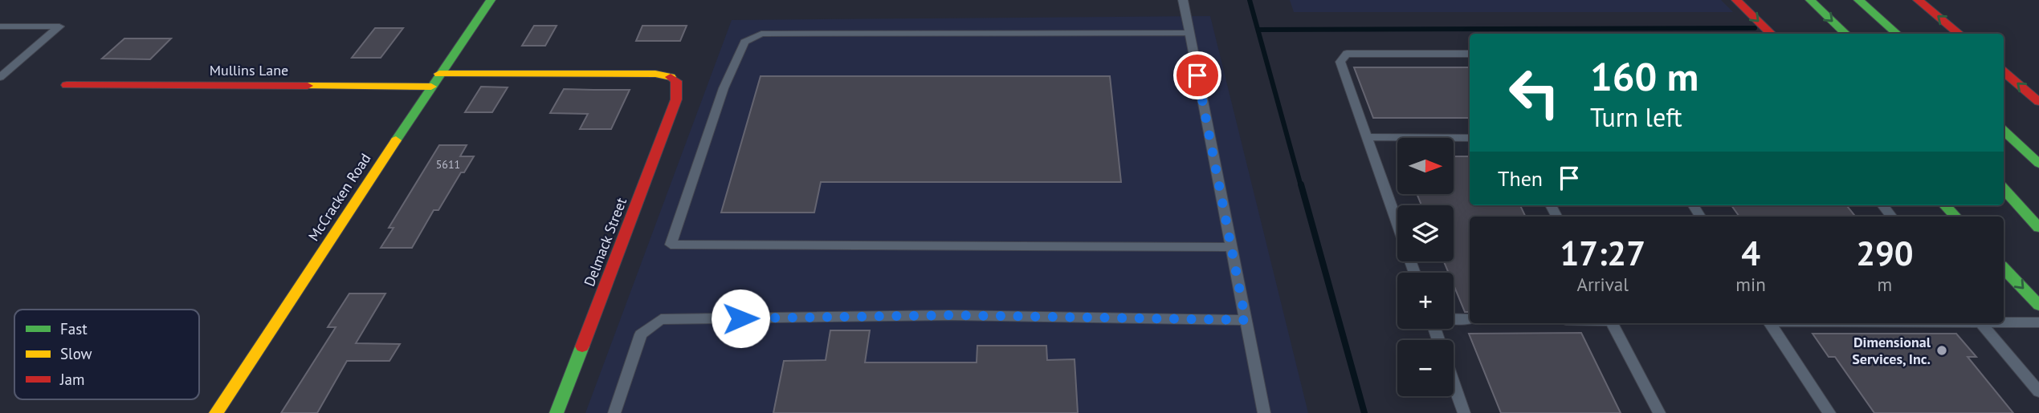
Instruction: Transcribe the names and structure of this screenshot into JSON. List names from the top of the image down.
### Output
{
  "streets": {
    "main road": ["Mullins Lane", "McCracken Road", "Delmack Street"]
  },
  "crossings": [
    ["Mullins Lane", "McCracken Road"],
    ["McCracken Road", "Delmack Street"]
  ],
  "places": ["Dimensional Services, Inc."],
  "house_numbers": ["5611"],
  "legend": ["Fast", "Slow", "Jam"],
  "north": "right",
  "page": {
    "turn": ["160 m", "Turn left"],
    "map_buttons": ["+", "−"],
    "then": "Then",
    "eta": [
      "17:27",
      "Arrival",
      "4",
      "min",
      "290",
      "m"
    ]
  }
}
